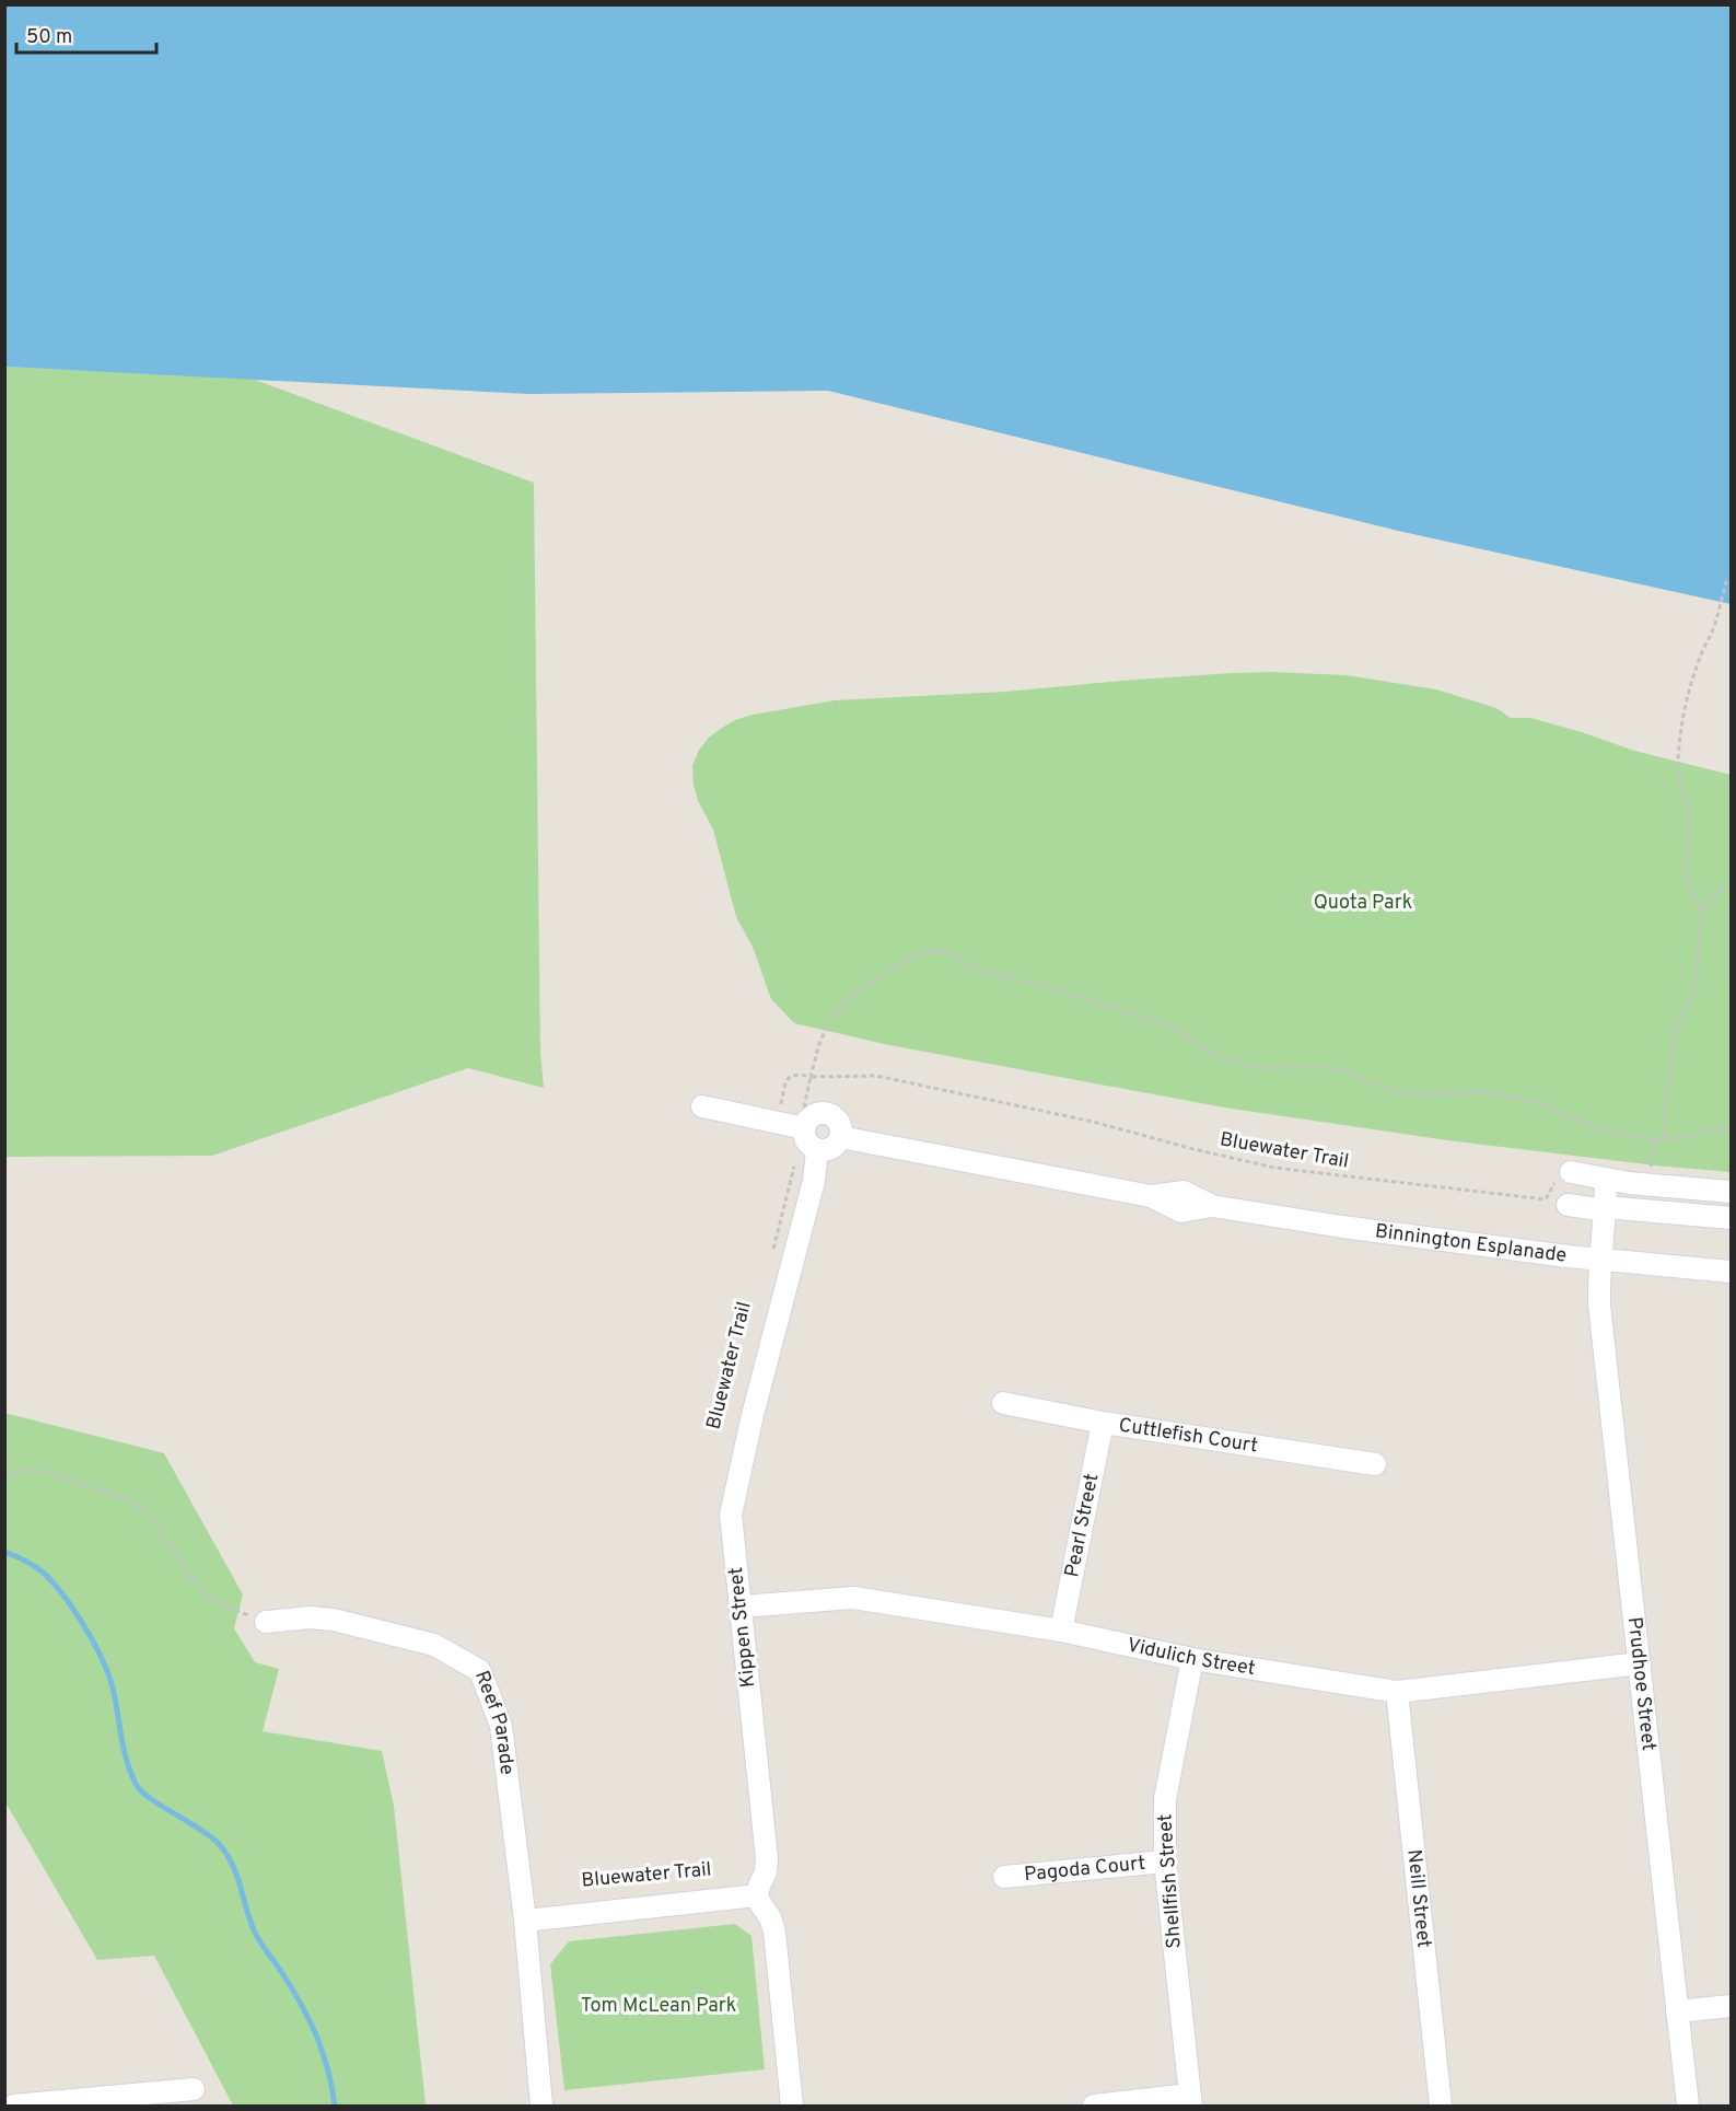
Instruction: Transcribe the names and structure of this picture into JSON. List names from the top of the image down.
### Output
{
  "streets": {
    "street": [
      "Binnington Esplanade",
      "Cuttlefish Court",
      "Pearl Street",
      "Kippen Street",
      "Vidulich Street",
      "Prudhoe Street",
      "Reef Parade",
      "Pagoda Court",
      "Shellfish Street",
      "Neill Street"
    ],
    "path": ["Bluewater Trail"]
  },
  "crossings": [
    ["Binnington Esplanade", "Kippen Street"],
    ["Binnington Esplanade", "Prudhoe Street"],
    ["Cuttlefish Court", "Pearl Street"],
    ["Pearl Street", "Vidulich Street"],
    ["Kippen Street", "Vidulich Street"],
    ["Vidulich Street", "Prudhoe Street"],
    ["Vidulich Street", "Shellfish Street"],
    ["Vidulich Street", "Neill Street"],
    ["Pagoda Court", "Shellfish Street"]
  ],
  "parks": ["Quota Park", "Tom McLean Park"],
  "scale_bar": "50 m"
}
